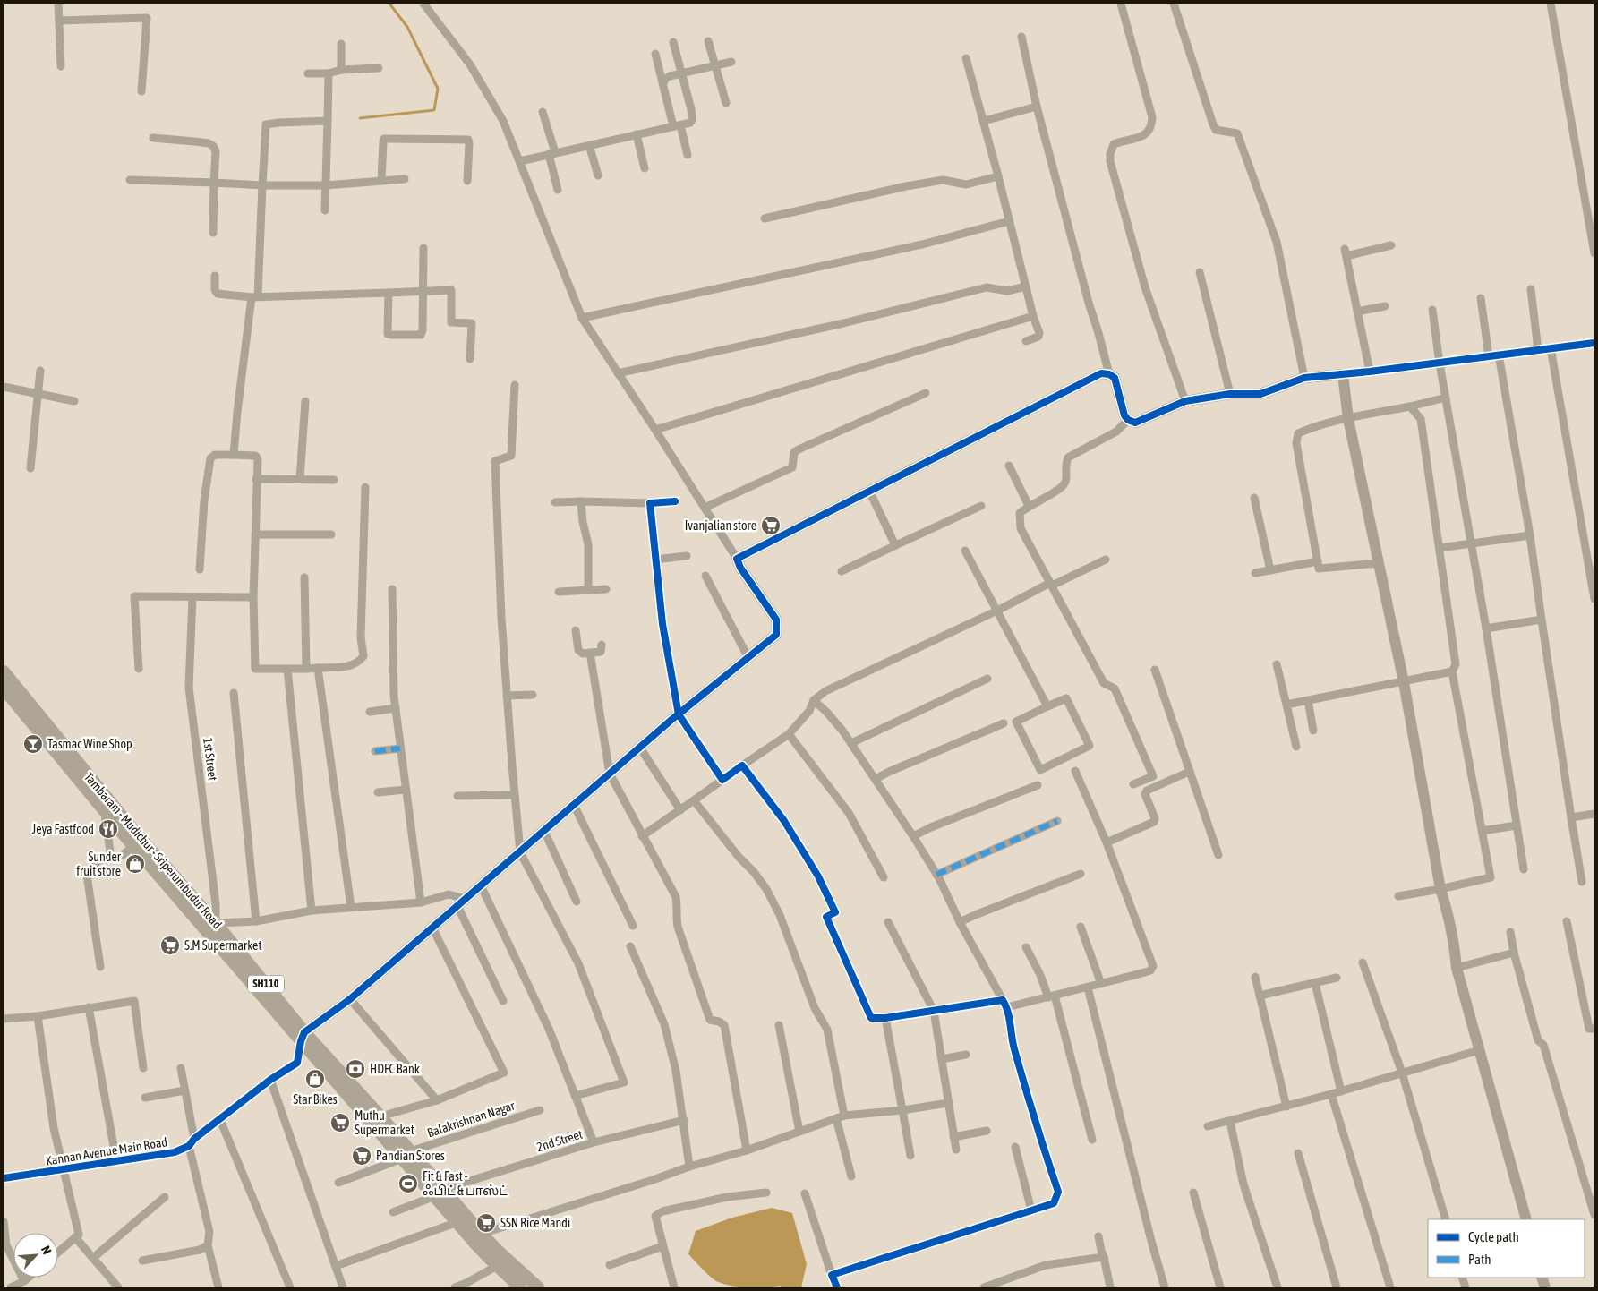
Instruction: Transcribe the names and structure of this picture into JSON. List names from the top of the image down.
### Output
{
  "streets": {
    "main road": ["Tambaram - Mudichur - Sriperumbudur Road", "SH110"],
    "street": [
      "1st Street",
      "Balakrishnan Nagar",
      "2nd Street",
      "Kannan Avenue Main Road"
    ]
  },
  "crossings": [
    ["1st Street", "Tambaram - Mudichur - Sriperumbudur Road"],
    ["Tambaram - Mudichur - Sriperumbudur Road", "Balakrishnan Nagar"],
    ["Tambaram - Mudichur - Sriperumbudur Road", "2nd Street"],
    ["Tambaram - Mudichur - Sriperumbudur Road", "Kannan Avenue Main Road"]
  ],
  "places": {
    "supermarket": [
      "Ivanjalian store",
      "S.M Supermarket",
      "Muthu Supermarket",
      "Pandian Stores",
      "SSN Rice Mandi"
    ],
    "bar": ["Tasmac Wine Shop"],
    "restaurant": ["Jeya Fastfood"],
    "shop": ["Sunder fruit store", "Star Bikes"],
    "bank": ["HDFC Bank"],
    "sports": ["Fit & Fast - ஃபிட் & பாஸ்ட்"]
  },
  "legend": ["Cycle path", "Path"],
  "north": "top right"
}
